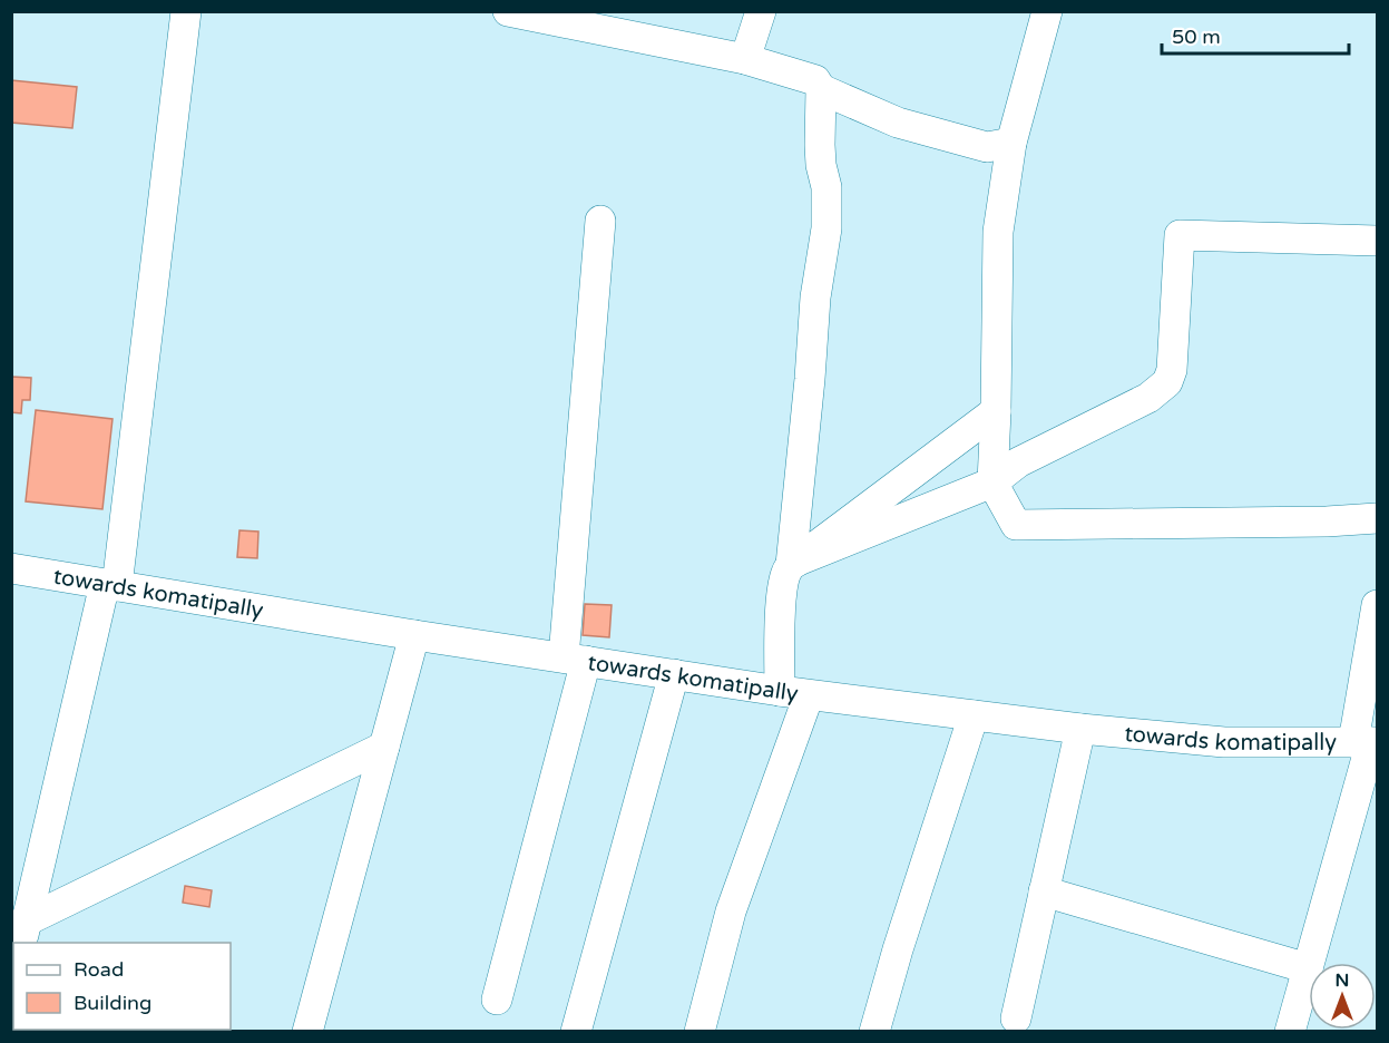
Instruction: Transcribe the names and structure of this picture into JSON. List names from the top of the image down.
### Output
{
  "streets": {
    "street": ["towards komatipally"]
  },
  "legend": ["Road", "Building"],
  "scale_bar": "50 m",
  "north": "top"
}
